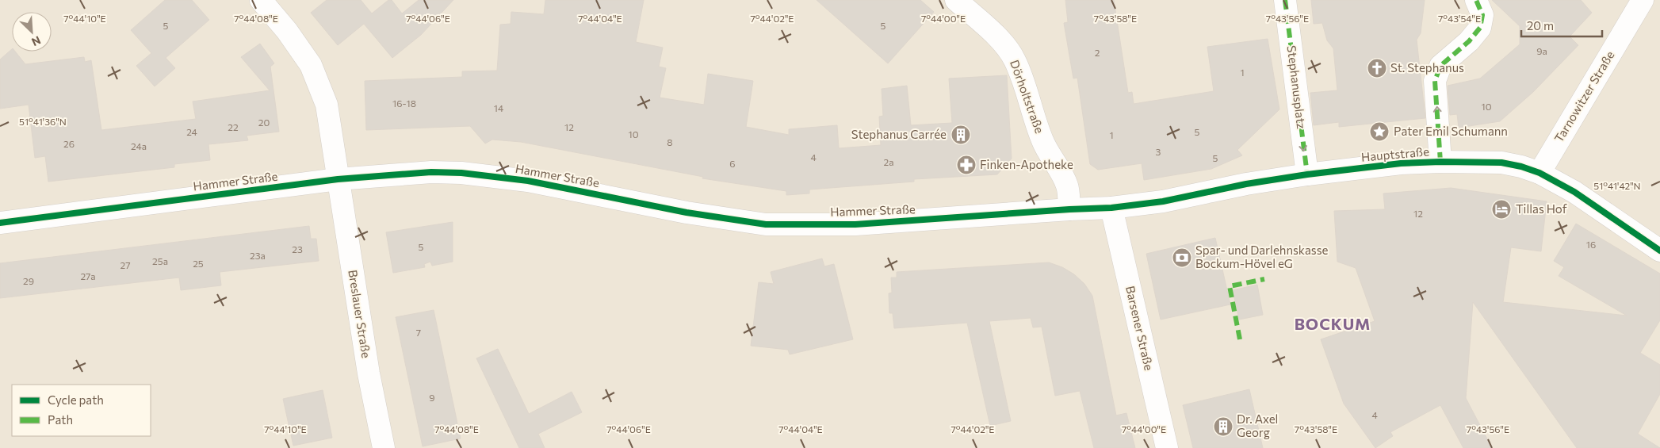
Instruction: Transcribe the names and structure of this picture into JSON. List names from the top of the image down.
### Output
{
  "streets": {
    "main road": [
      "Stephanusplatz",
      "Dörholtstraße",
      "Tarnowitzer Straße",
      "Hauptstraße",
      "Hammer Straße",
      "Breslauer Straße",
      "Barsener Straße"
    ]
  },
  "crossings": [
    ["Stephanusplatz", "Hauptstraße"],
    ["Dörholtstraße", "Hammer Straße"],
    ["Tarnowitzer Straße", "Hauptstraße"],
    ["Hauptstraße", "Hammer Straße"],
    ["Hauptstraße", "Barsener Straße"],
    ["Hammer Straße", "Breslauer Straße"],
    ["Hammer Straße", "Barsener Straße"]
  ],
  "one_way": ["Stephanusplatz"],
  "districts": ["BOCKUM"],
  "places": {
    "church": ["St. Stephanus"],
    "place": ["Pater Emil Schumann"],
    "building": ["Stephanus Carrée", "Dr. Axel Georg"],
    "pharmacy": ["Finken-Apotheke"],
    "hotel": ["Tillas Hof"],
    "bank": ["Spar- und Darlehnskasse Bockum-Hövel eG"]
  },
  "house_numbers": [
    "5",
    "5",
    "9a",
    "2",
    "1",
    "16-18",
    "10",
    "14",
    "20",
    "22",
    "12",
    "24",
    "5",
    "10",
    "1",
    "8",
    "26",
    "24a",
    "3",
    "4",
    "5",
    "2a",
    "6",
    "12",
    "16",
    "5",
    "23",
    "23a",
    "25a",
    "25",
    "27",
    "27a",
    "29",
    "7",
    "9",
    "4"
  ],
  "legend": ["Cycle path", "Path"],
  "scale_bar": "20 m",
  "north": "bottom right",
  "coordinates": [
    "7°44'10\"E",
    "7°44'08\"E",
    "7°44'06\"E",
    "7°44'04\"E",
    "7°44'02\"E",
    "7°44'00\"E",
    "7°43'58\"E",
    "7°43'56\"E",
    "7°43'54\"E",
    "51°41'36\"N",
    "51°41'42\"N"
  ]
}
